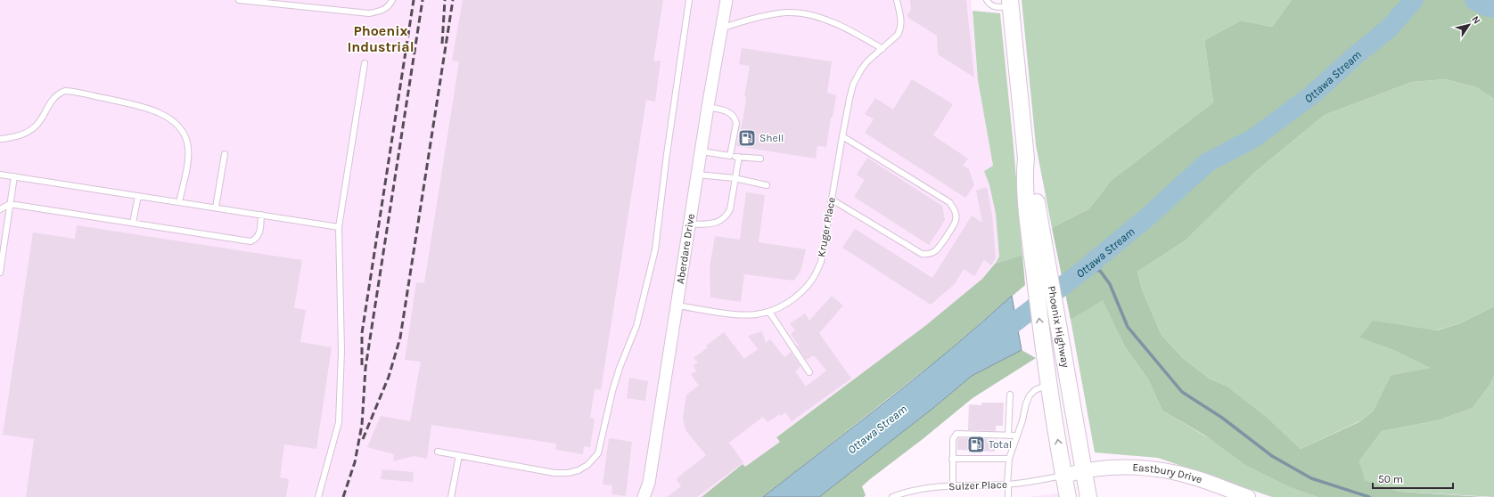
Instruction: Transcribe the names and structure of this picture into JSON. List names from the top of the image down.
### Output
{
  "streets": {
    "main road": ["Phoenix Highway"],
    "street": ["Aberdare Drive", "Eastbury Drive"],
    "lane": ["Kruger Place", "Sulzer Place"]
  },
  "crossings": [
    ["Kruger Place", "Aberdare Drive"],
    ["Phoenix Highway", "Eastbury Drive"],
    ["Phoenix Highway", "Sulzer Place"],
    ["Eastbury Drive", "Sulzer Place"]
  ],
  "districts": ["Phoenix Industrial"],
  "water": ["Ottawa Stream"],
  "places": {
    "fuel station": ["Shell", "Total"]
  },
  "scale_bar": "50 m",
  "north": "top right"
}
